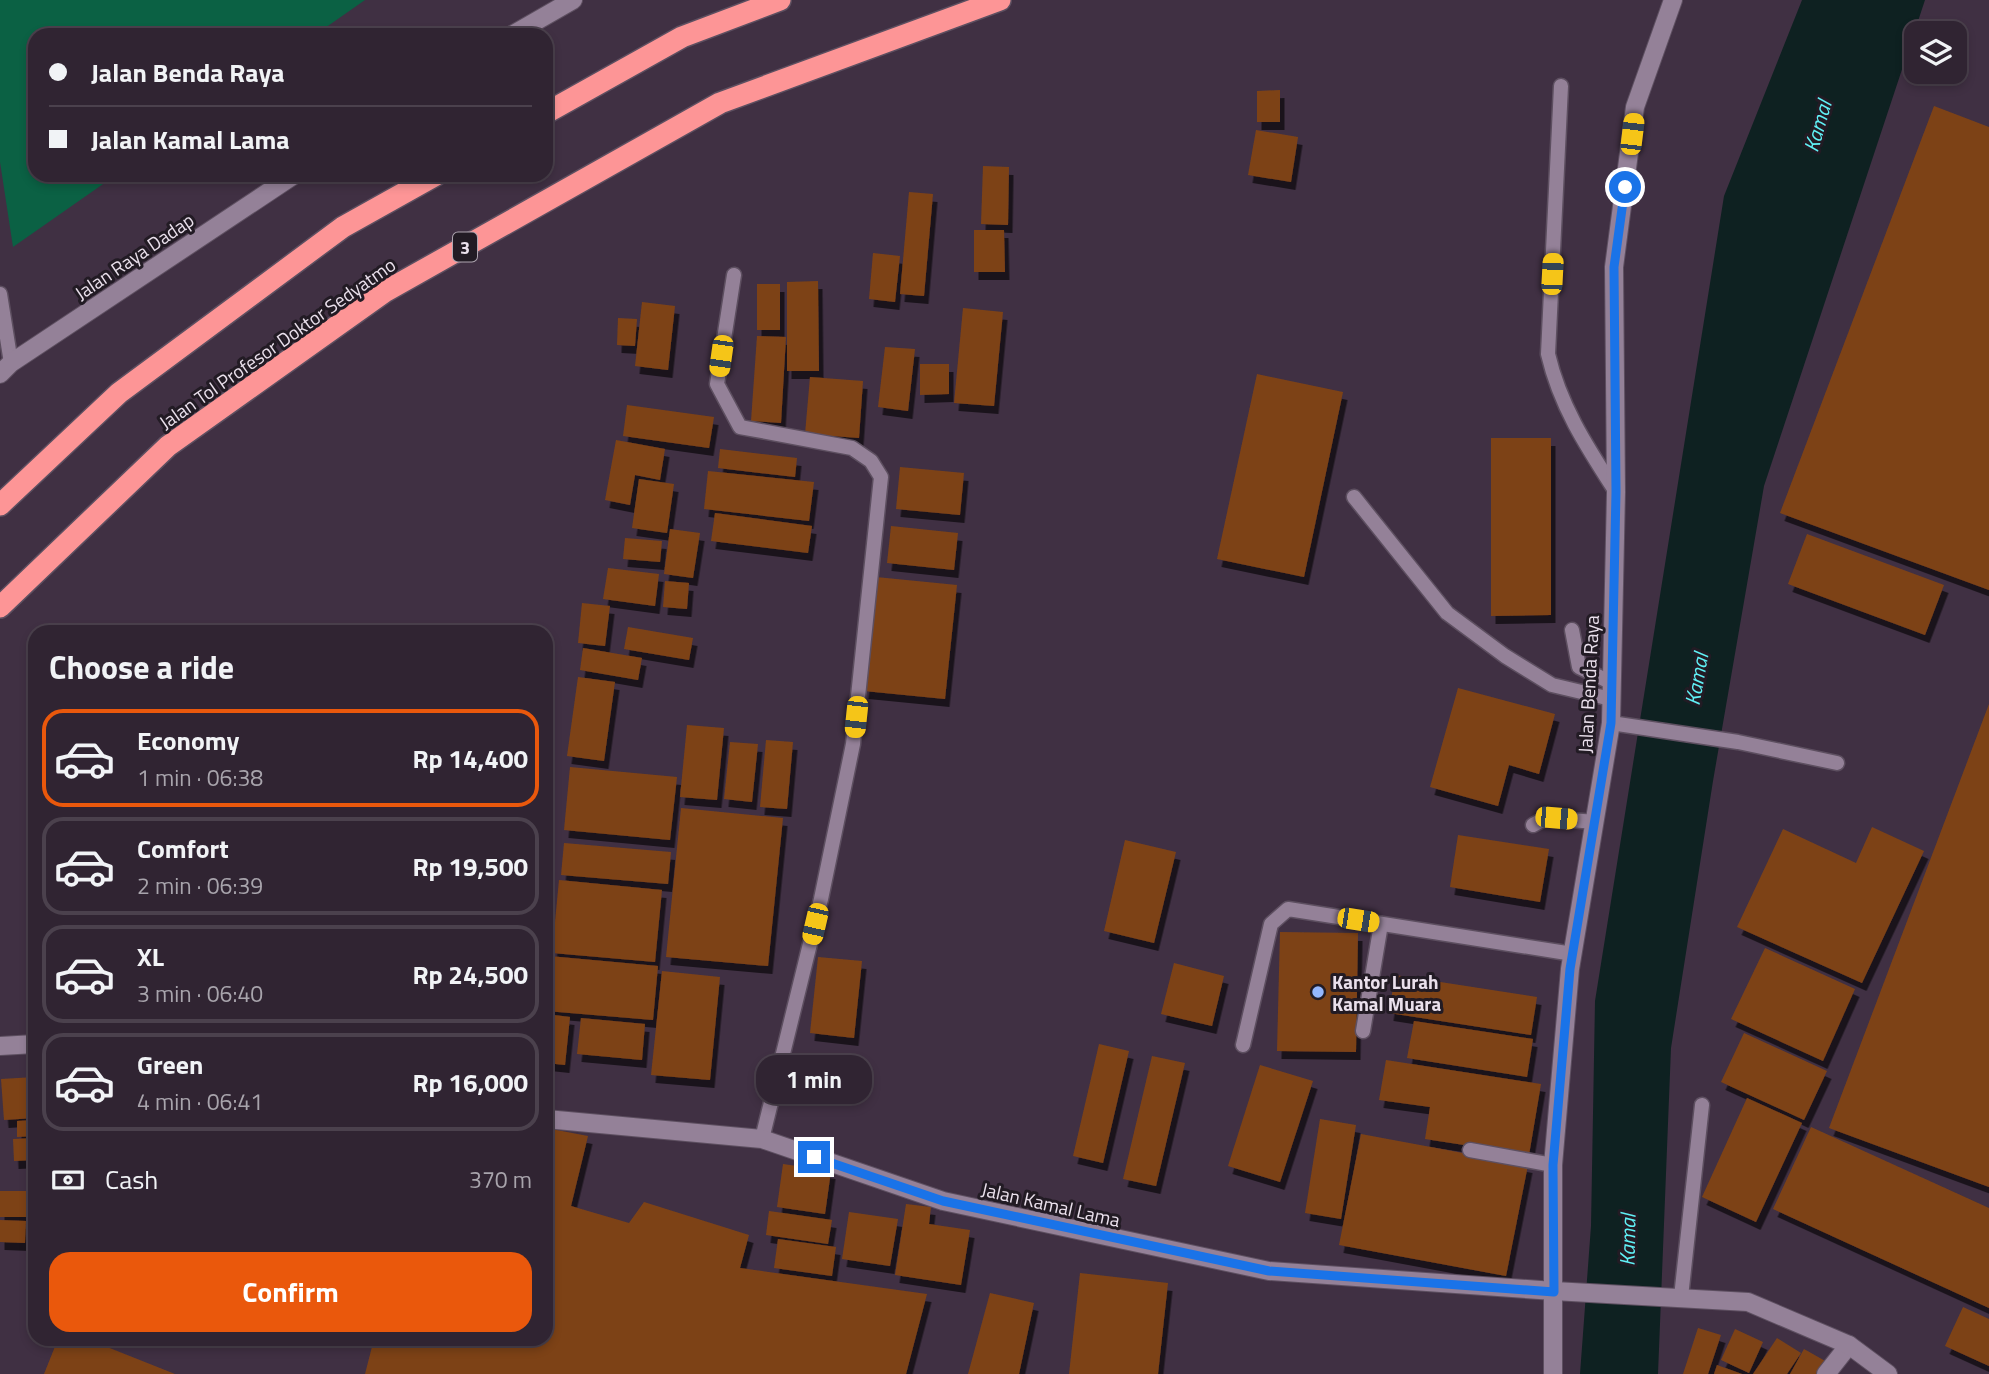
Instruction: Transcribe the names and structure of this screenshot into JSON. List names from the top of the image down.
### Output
{
  "streets": {
    "highway": ["3", "Jalan Tol Profesor Doktor Sedyatmo"],
    "main road": ["Jalan Raya Dadap", "Jalan Benda Raya", "Jalan Kamal Lama"]
  },
  "crossings": [
    ["Jalan Benda Raya", "Jalan Kamal Lama"]
  ],
  "water": ["Kamal"],
  "places": ["Kantor Lurah Kamal Muara"],
  "page": {
    "banner": ["Jalan Benda Raya", "Jalan Kamal Lama"],
    "heading": "Choose a ride",
    "list": [
      {
        "name": "Economy",
        "note": "1 min · 06:38",
        "value": "Rp 14,400"
      },
      {
        "name": "Comfort",
        "note": "2 min · 06:39",
        "value": "Rp 19,500"
      },
      {
        "name": "XL",
        "note": "3 min · 06:40",
        "value": "Rp 24,500"
      },
      {
        "name": "Green",
        "note": "4 min · 06:41",
        "value": "Rp 16,000"
      }
    ],
    "bubble": "1 min",
    "pay": ["Cash", "370 m"],
    "buttons": "Confirm"
  }
}
